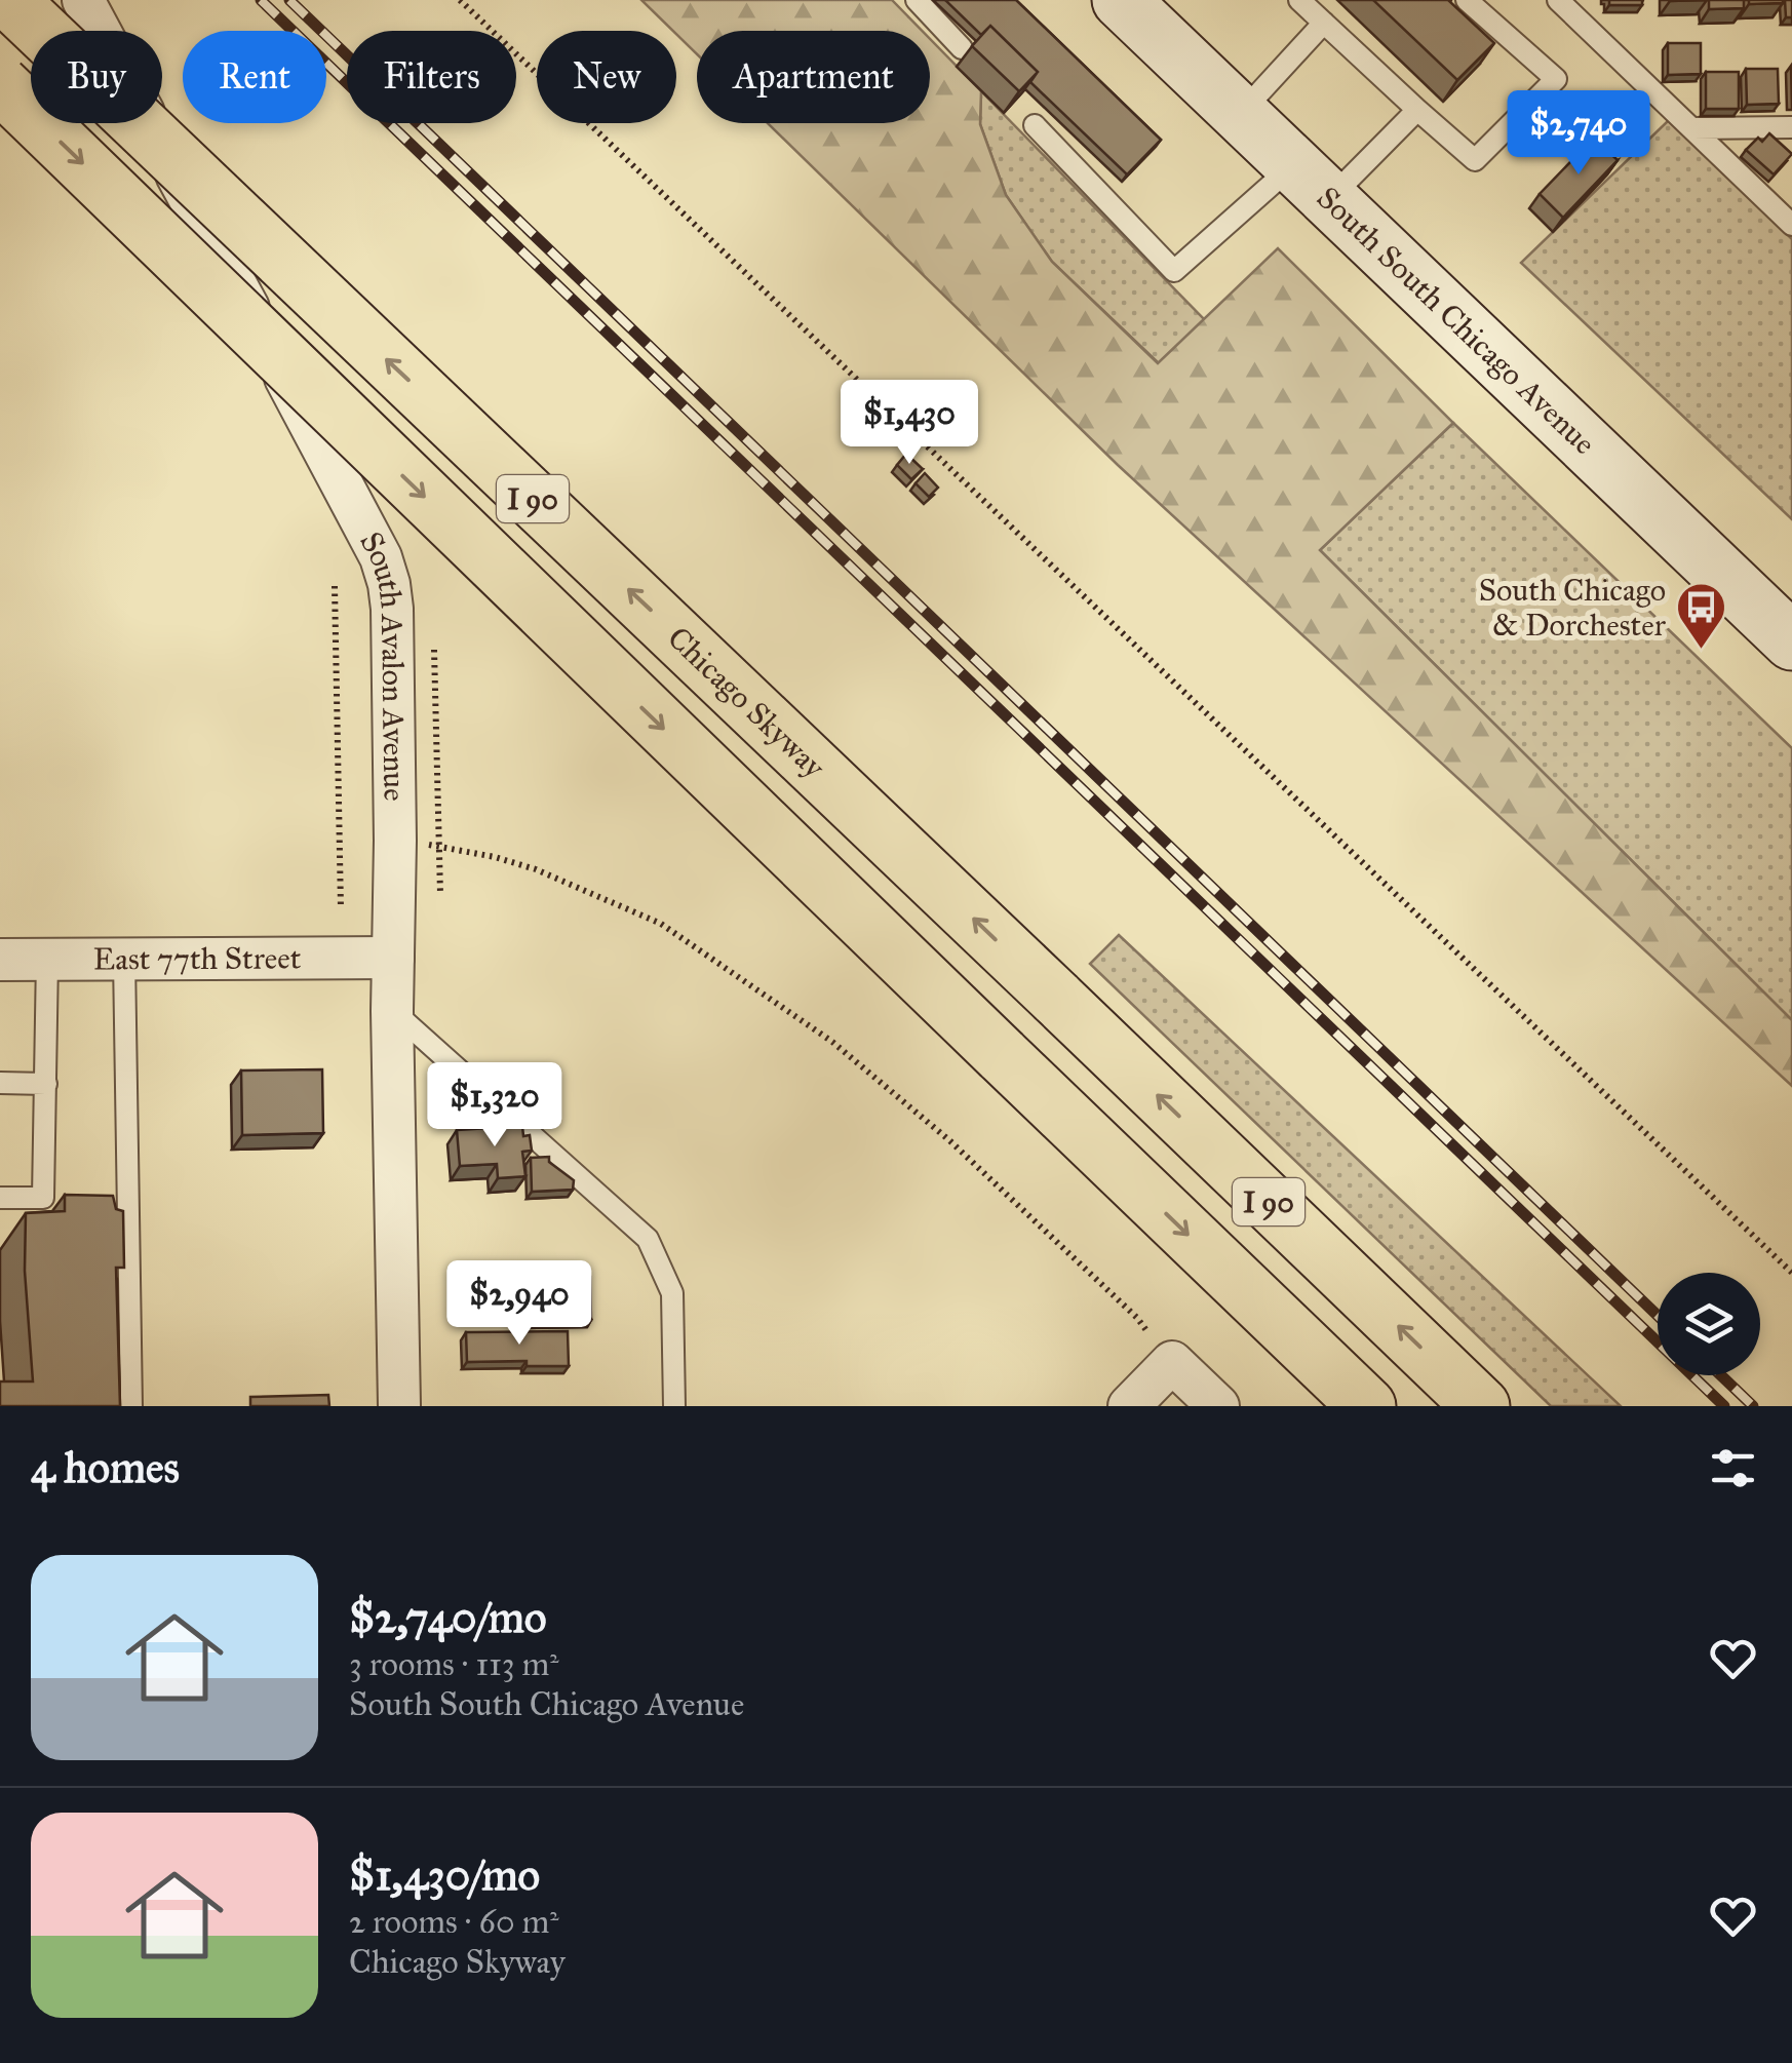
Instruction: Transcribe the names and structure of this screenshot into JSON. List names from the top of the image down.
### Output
{
  "streets": {
    "highway": ["I 90", "Chicago Skyway"],
    "main road": ["South South Chicago Avenue"],
    "street": ["South Avalon Avenue", "East 77th Street"]
  },
  "crossings": [
    ["South Avalon Avenue", "East 77th Street"]
  ],
  "places": {
    "bus stop": ["South Chicago & Dorchester"]
  },
  "page": {
    "chip": [
      "Buy",
      "Rent",
      "Filters",
      "New",
      "Apartment"
    ],
    "price": [
      "$2,740",
      "$1,430",
      "$1,320",
      "$2,940"
    ],
    "heading": "4 homes",
    "list": [
      {
        "name": "$2,740/mo",
        "note": "3 rooms · 113 m² · South South Chicago Avenue"
      },
      {
        "name": "$1,430/mo",
        "note": "2 rooms · 60 m² · Chicago Skyway"
      }
    ]
  }
}
